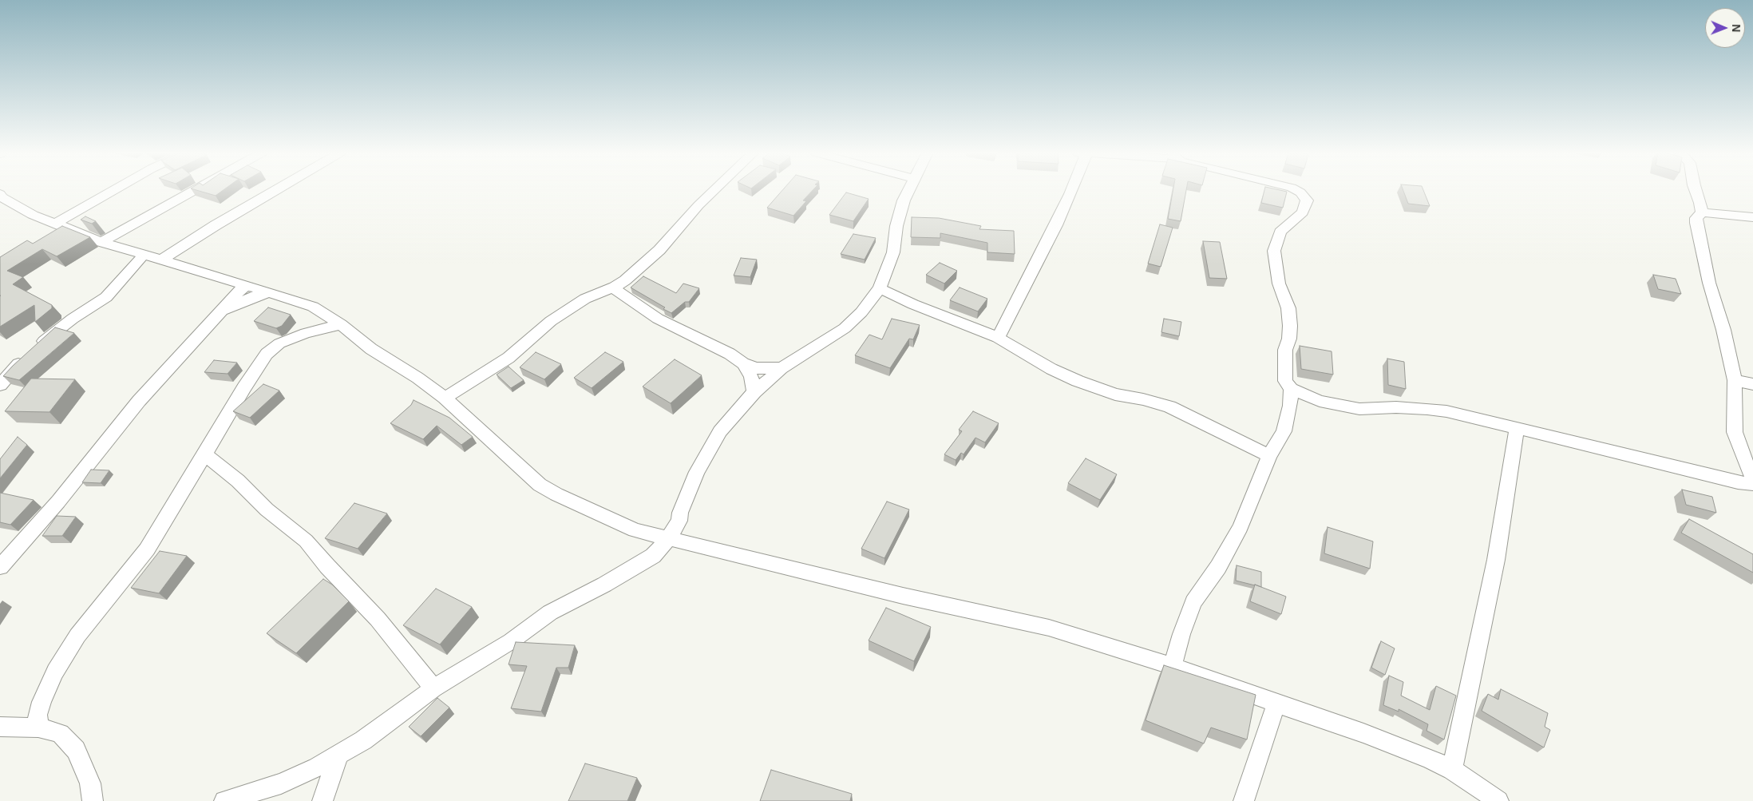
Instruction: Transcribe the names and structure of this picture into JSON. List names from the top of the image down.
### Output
{
  "north": "right"
}
